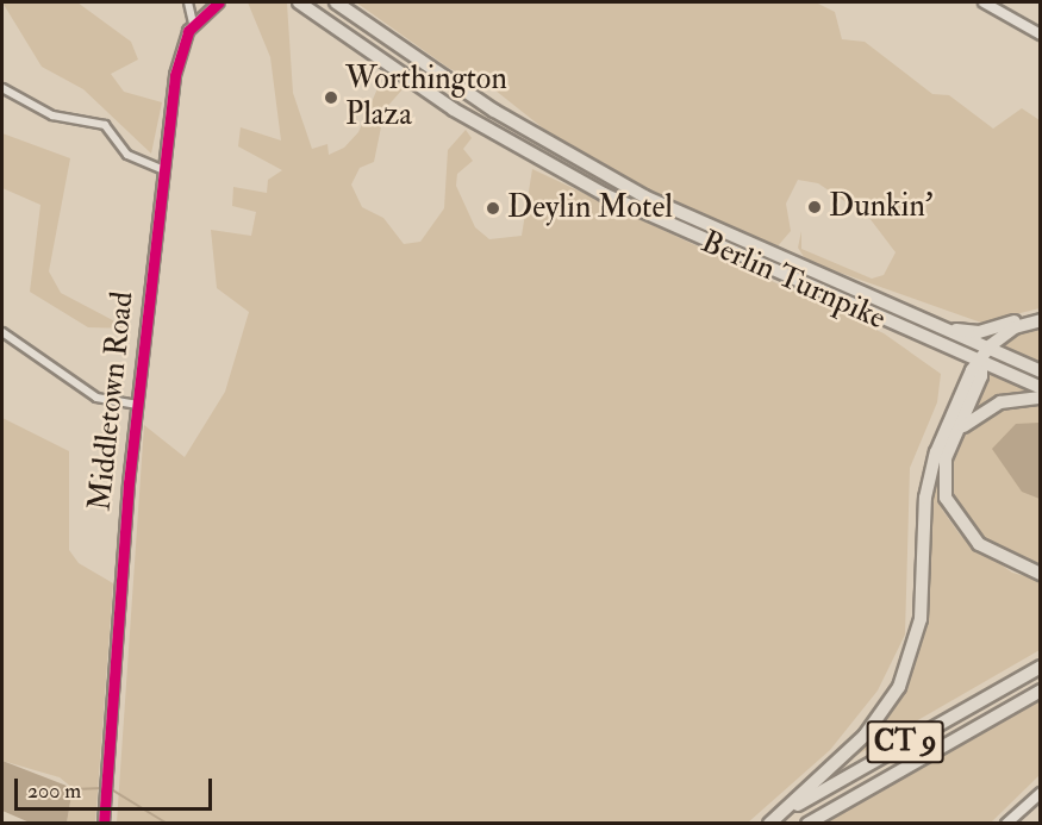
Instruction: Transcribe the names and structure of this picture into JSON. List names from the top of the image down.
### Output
{
  "streets": {
    "highway": ["Berlin Turnpike", "CT 9"],
    "street": ["Middletown Road"]
  },
  "places": ["Worthington Plaza", "Dunkin'", "Deylin Motel"],
  "scale_bar": "200 m"
}
